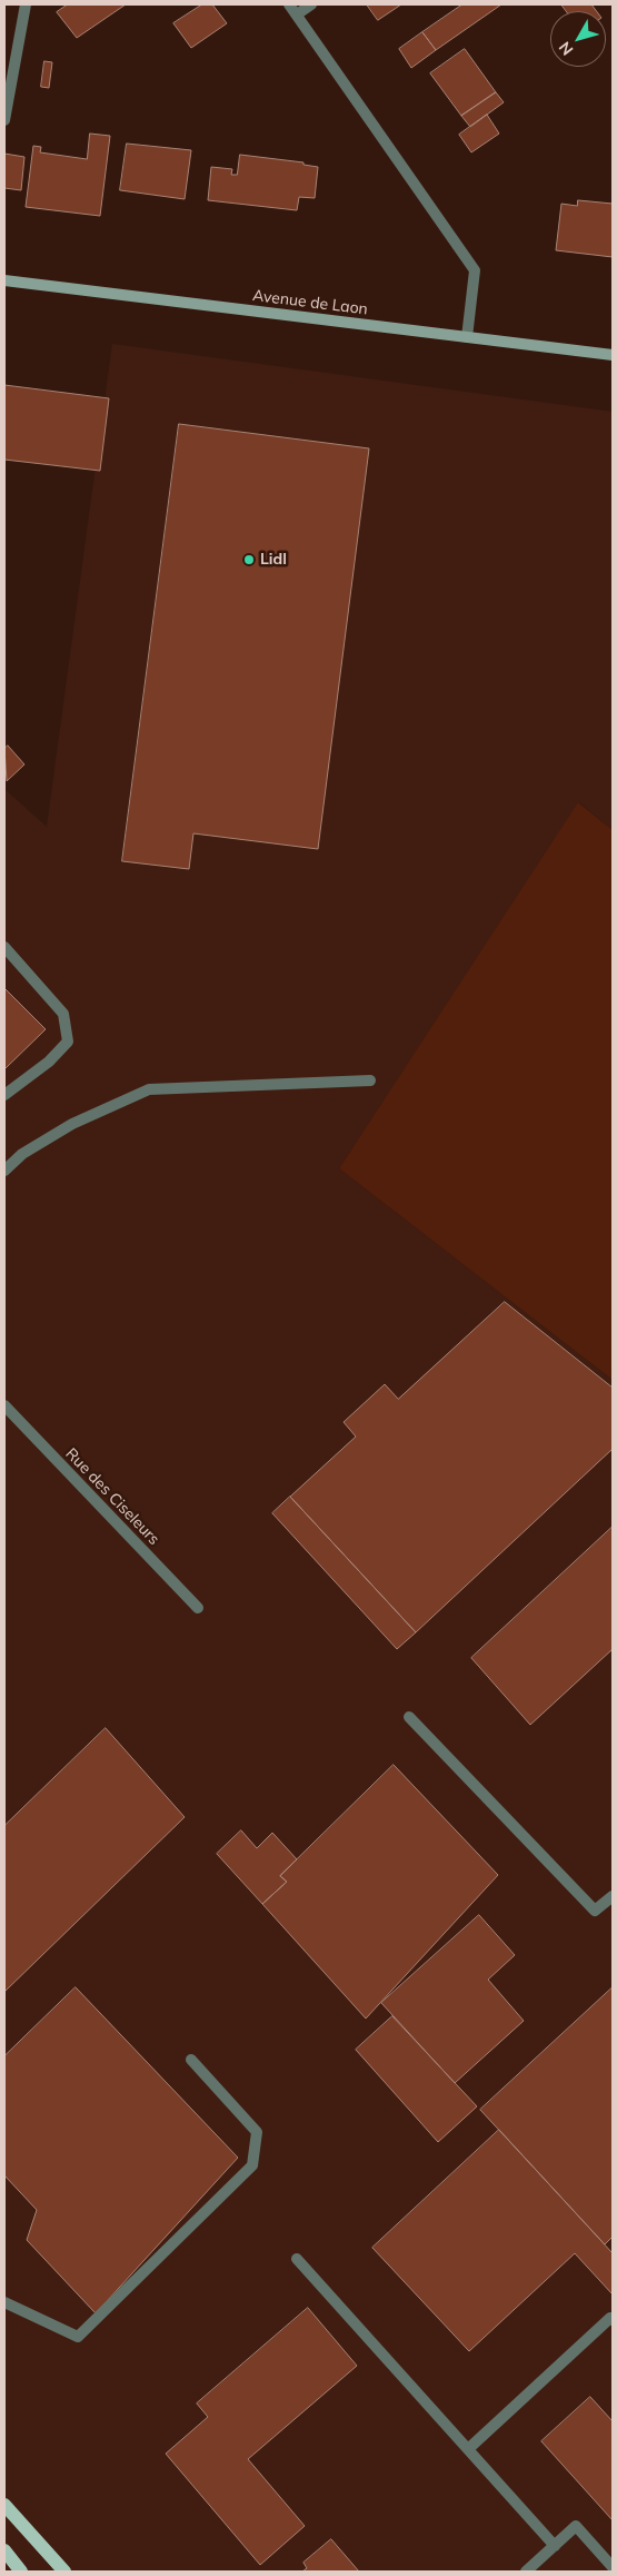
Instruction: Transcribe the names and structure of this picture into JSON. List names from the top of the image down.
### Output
{
  "streets": {
    "main road": ["Avenue de Laon"],
    "street": ["Rue des Ciseleurs"]
  },
  "places": ["Lidl"],
  "north": "bottom left"
}
